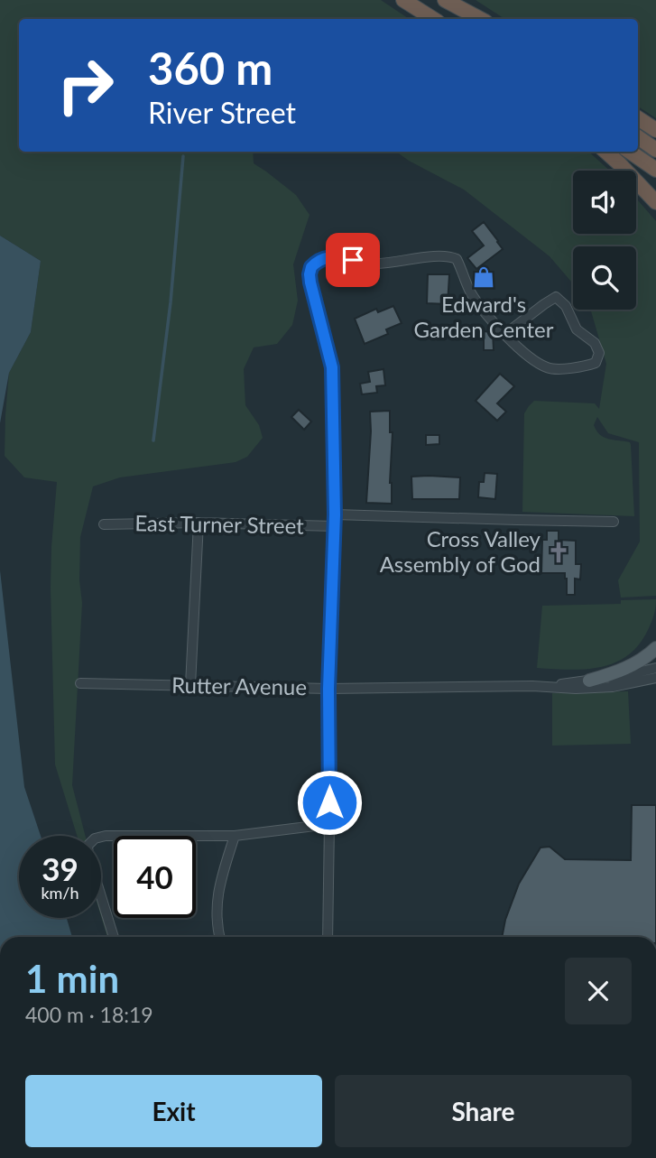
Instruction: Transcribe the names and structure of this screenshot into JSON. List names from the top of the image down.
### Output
{
  "streets": {
    "street": ["East Turner Street", "Rutter Avenue"]
  },
  "places": {
    "shop": ["Edward's Garden Center"],
    "church": ["Cross Valley Assembly of God"]
  },
  "page": {
    "turn": ["360 m", "River Street"],
    "speed": "39 km/h",
    "limit": "40",
    "heading": ["1 min", "400 m · 18:19"],
    "buttons": ["Exit", "Share"]
  }
}
